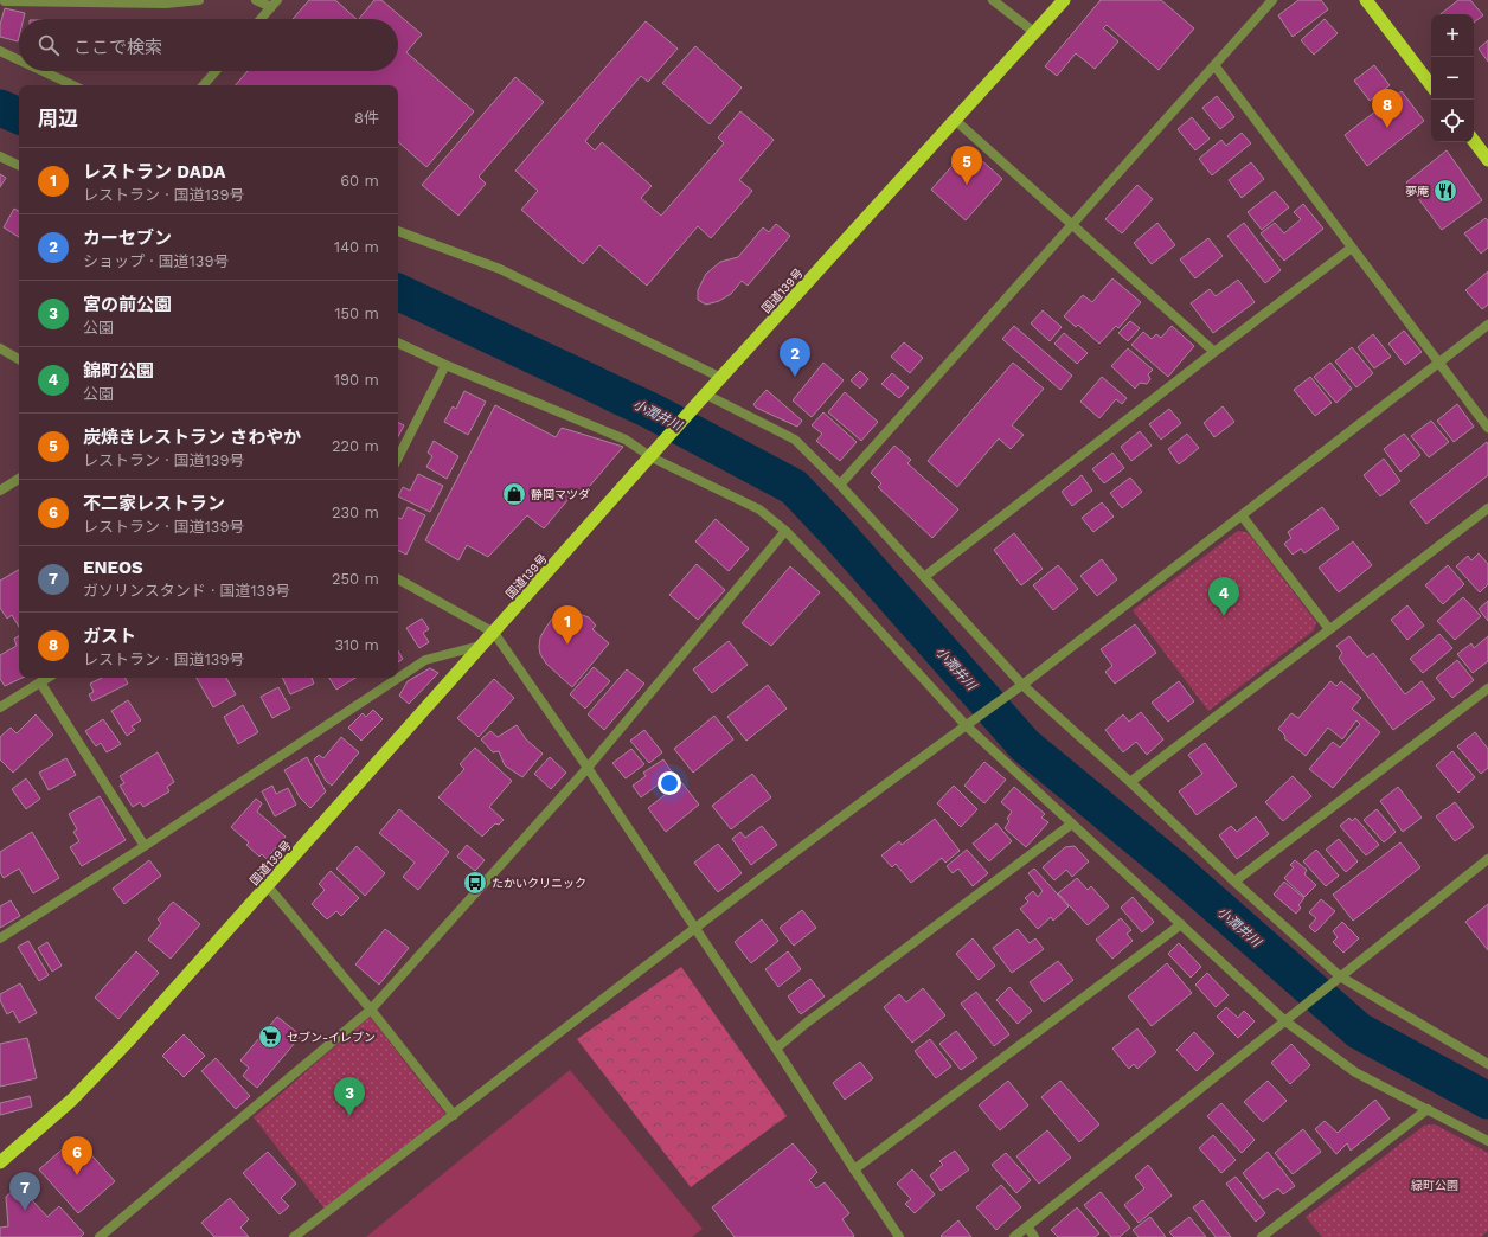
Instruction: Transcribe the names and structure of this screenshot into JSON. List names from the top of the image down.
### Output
{
  "streets": {
    "highway": ["国道139号"]
  },
  "water": ["小潤井川"],
  "parks": ["緑町公園"],
  "places": {
    "restaurant": ["夢庵"],
    "shop": ["静岡マツダ"],
    "bus stop": ["たかいクリニック"],
    "supermarket": ["セブン-イレブン"]
  },
  "page": {
    "map_buttons": ["+", "−"],
    "search": "ここで検索",
    "heading": ["周辺", "8件"],
    "pins": [
      "8",
      "5",
      "2",
      "4",
      "1",
      "3",
      "6",
      "7"
    ],
    "list": [
      {
        "mark": "1",
        "name": "レストラン DADA",
        "note": "レストラン · 国道139号",
        "value": "60 m"
      },
      {
        "mark": "2",
        "name": "カーセブン",
        "note": "ショップ · 国道139号",
        "value": "140 m"
      },
      {
        "mark": "3",
        "name": "宮の前公園",
        "note": "公園",
        "value": "150 m"
      },
      {
        "mark": "4",
        "name": "錦町公園",
        "note": "公園",
        "value": "190 m"
      },
      {
        "mark": "5",
        "name": "炭焼きレストラン さわやか",
        "note": "レストラン · 国道139号",
        "value": "220 m"
      },
      {
        "mark": "6",
        "name": "不二家レストラン",
        "note": "レストラン · 国道139号",
        "value": "230 m"
      },
      {
        "mark": "7",
        "name": "ENEOS",
        "note": "ガソリンスタンド · 国道139号",
        "value": "250 m"
      },
      {
        "mark": "8",
        "name": "ガスト",
        "note": "レストラン · 国道139号",
        "value": "310 m"
      }
    ]
  }
}
